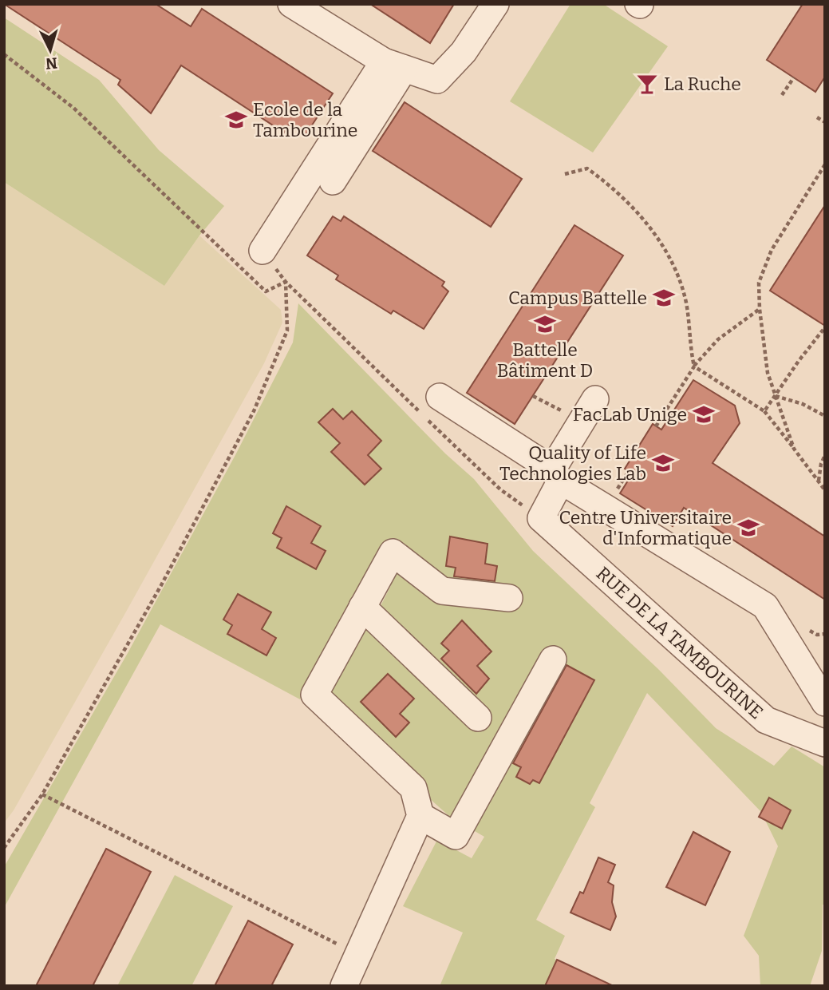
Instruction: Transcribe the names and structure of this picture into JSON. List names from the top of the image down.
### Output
{
  "streets": {
    "street": ["RUE DE LA TAMBOURINE"]
  },
  "places": {
    "bar": ["La Ruche"],
    "school or university": [
      "Ecole de la Tambourine",
      "Campus Battelle",
      "Battelle Bâtiment D",
      "FacLab Unige",
      "Quality of Life Technologies Lab",
      "Centre Universitaire d'Informatique"
    ]
  },
  "north": "bottom"
}
